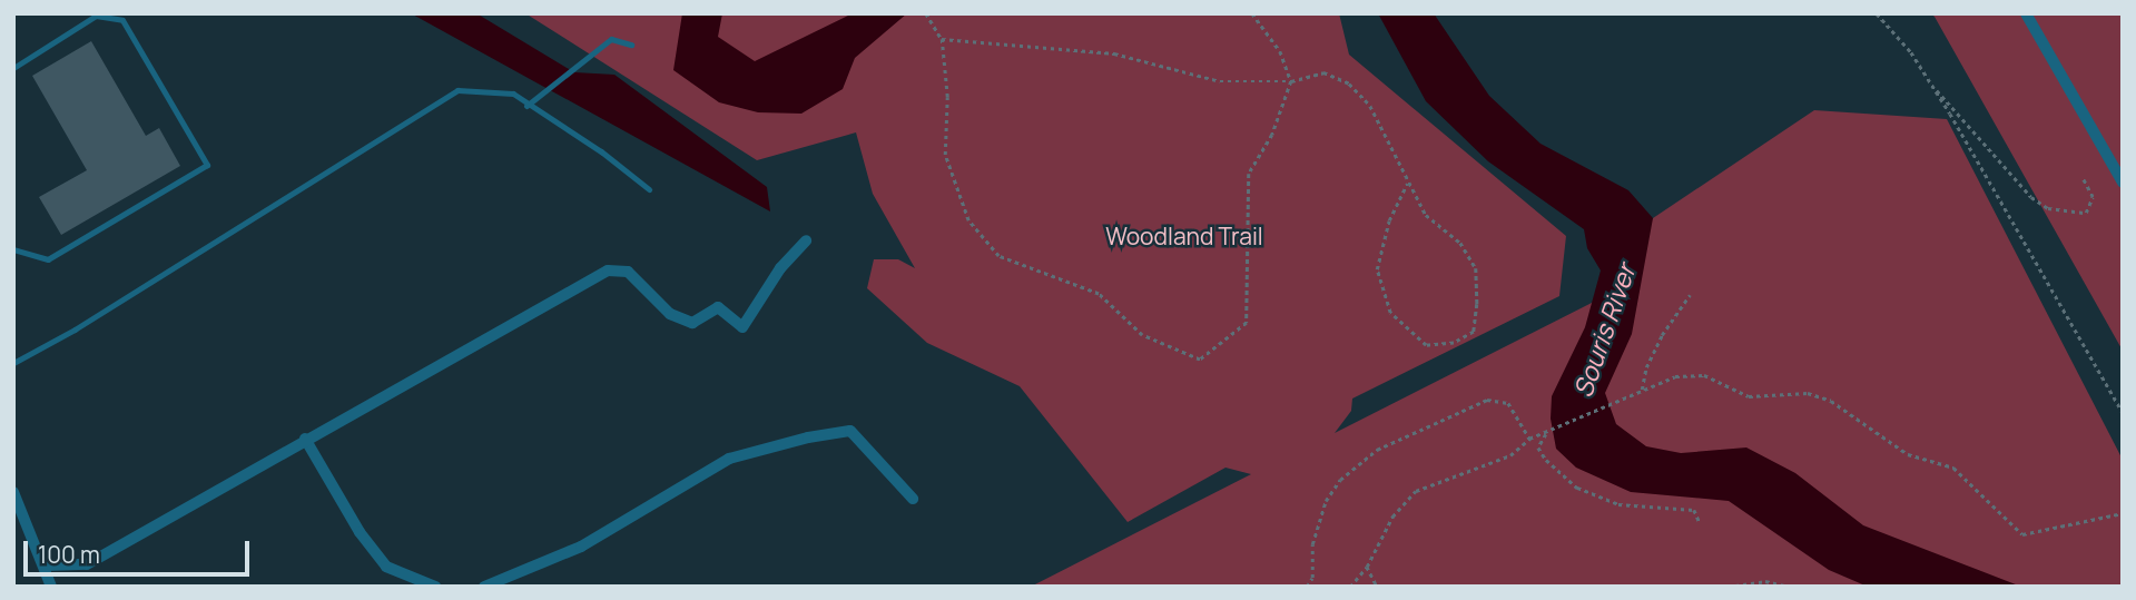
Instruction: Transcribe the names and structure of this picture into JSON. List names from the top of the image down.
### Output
{
  "water": ["Souris River"],
  "parks": ["Woodland Trail"],
  "scale_bar": "100 m"
}
